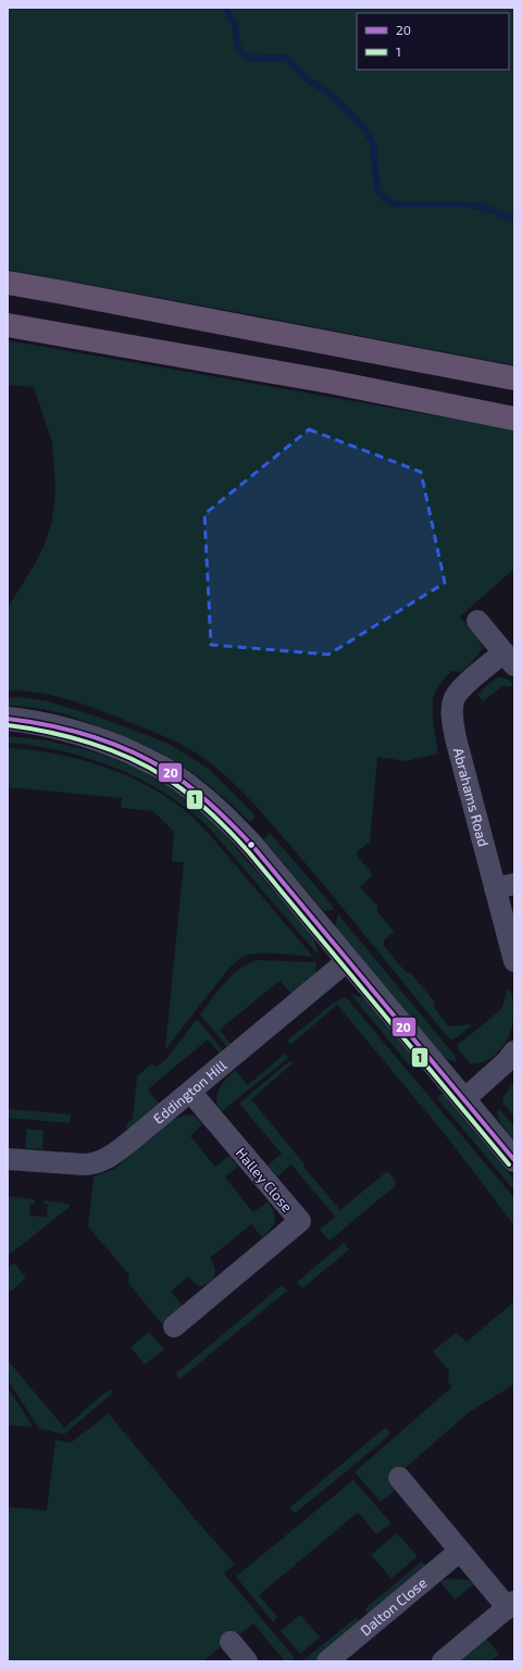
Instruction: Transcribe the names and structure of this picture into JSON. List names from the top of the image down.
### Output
{
  "streets": {
    "street": [
      "Abrahams Road",
      "Eddington Hill",
      "Halley Close",
      "Dalton Close"
    ]
  },
  "crossings": [
    ["Eddington Hill", "Halley Close"]
  ],
  "lines": ["transit line 20", "transit line 1"],
  "legend": ["20", "1"]
}
